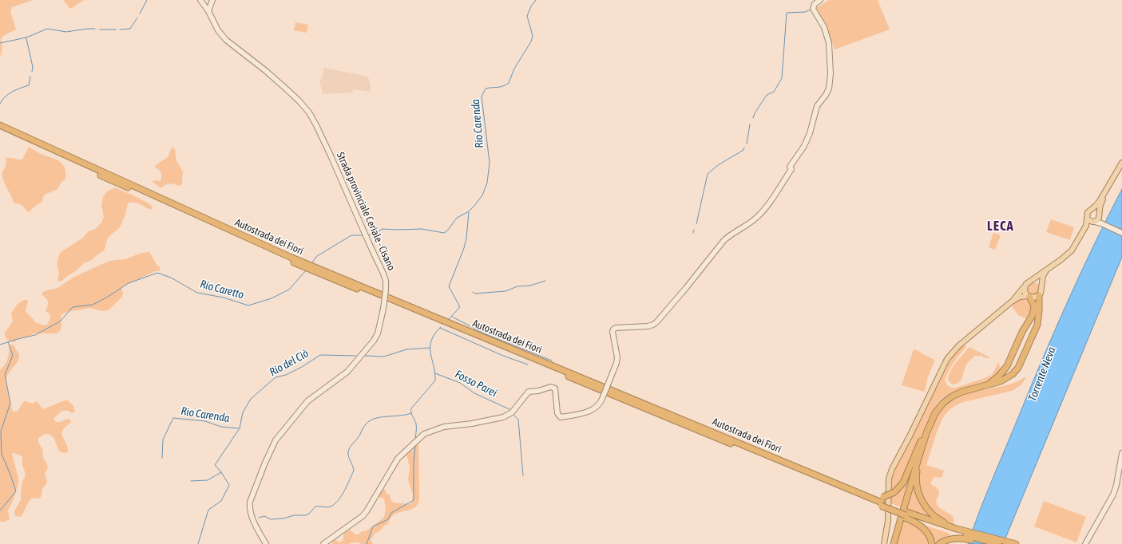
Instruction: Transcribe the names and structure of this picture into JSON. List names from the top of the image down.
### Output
{
  "streets": {
    "highway": ["Autostrada dei Fiori"],
    "street": ["Strada provinciale Ceriale - Cisano"]
  },
  "districts": ["LECA"],
  "water": [
    "Rio Carenda",
    "Rio Caretto",
    "Rio del Ciò",
    "Torrente Neva",
    "Fosso Parei"
  ]
}
